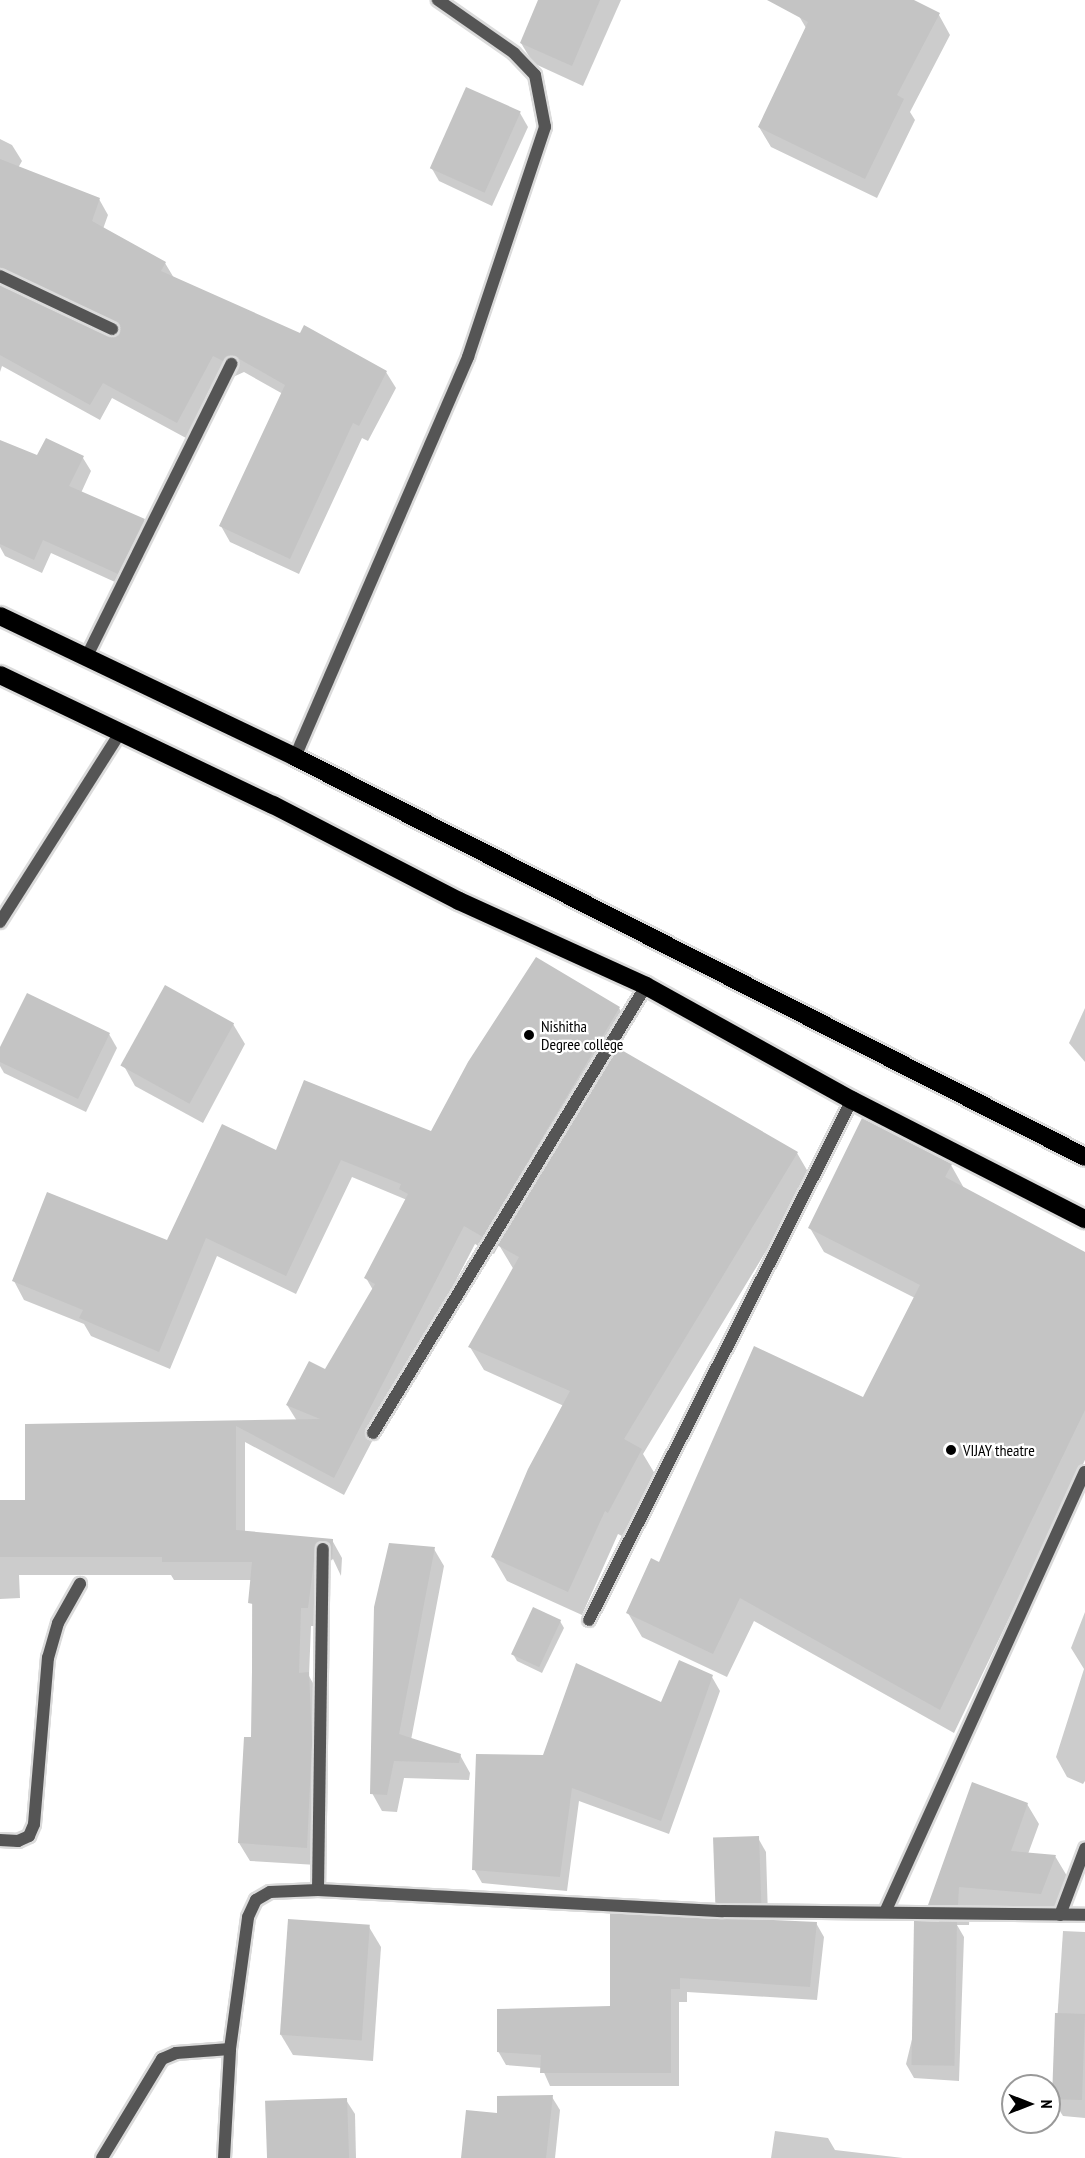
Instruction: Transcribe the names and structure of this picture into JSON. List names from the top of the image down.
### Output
{
  "places": ["Nishitha Degree college", "VIJAY theatre"],
  "north": "right"
}
